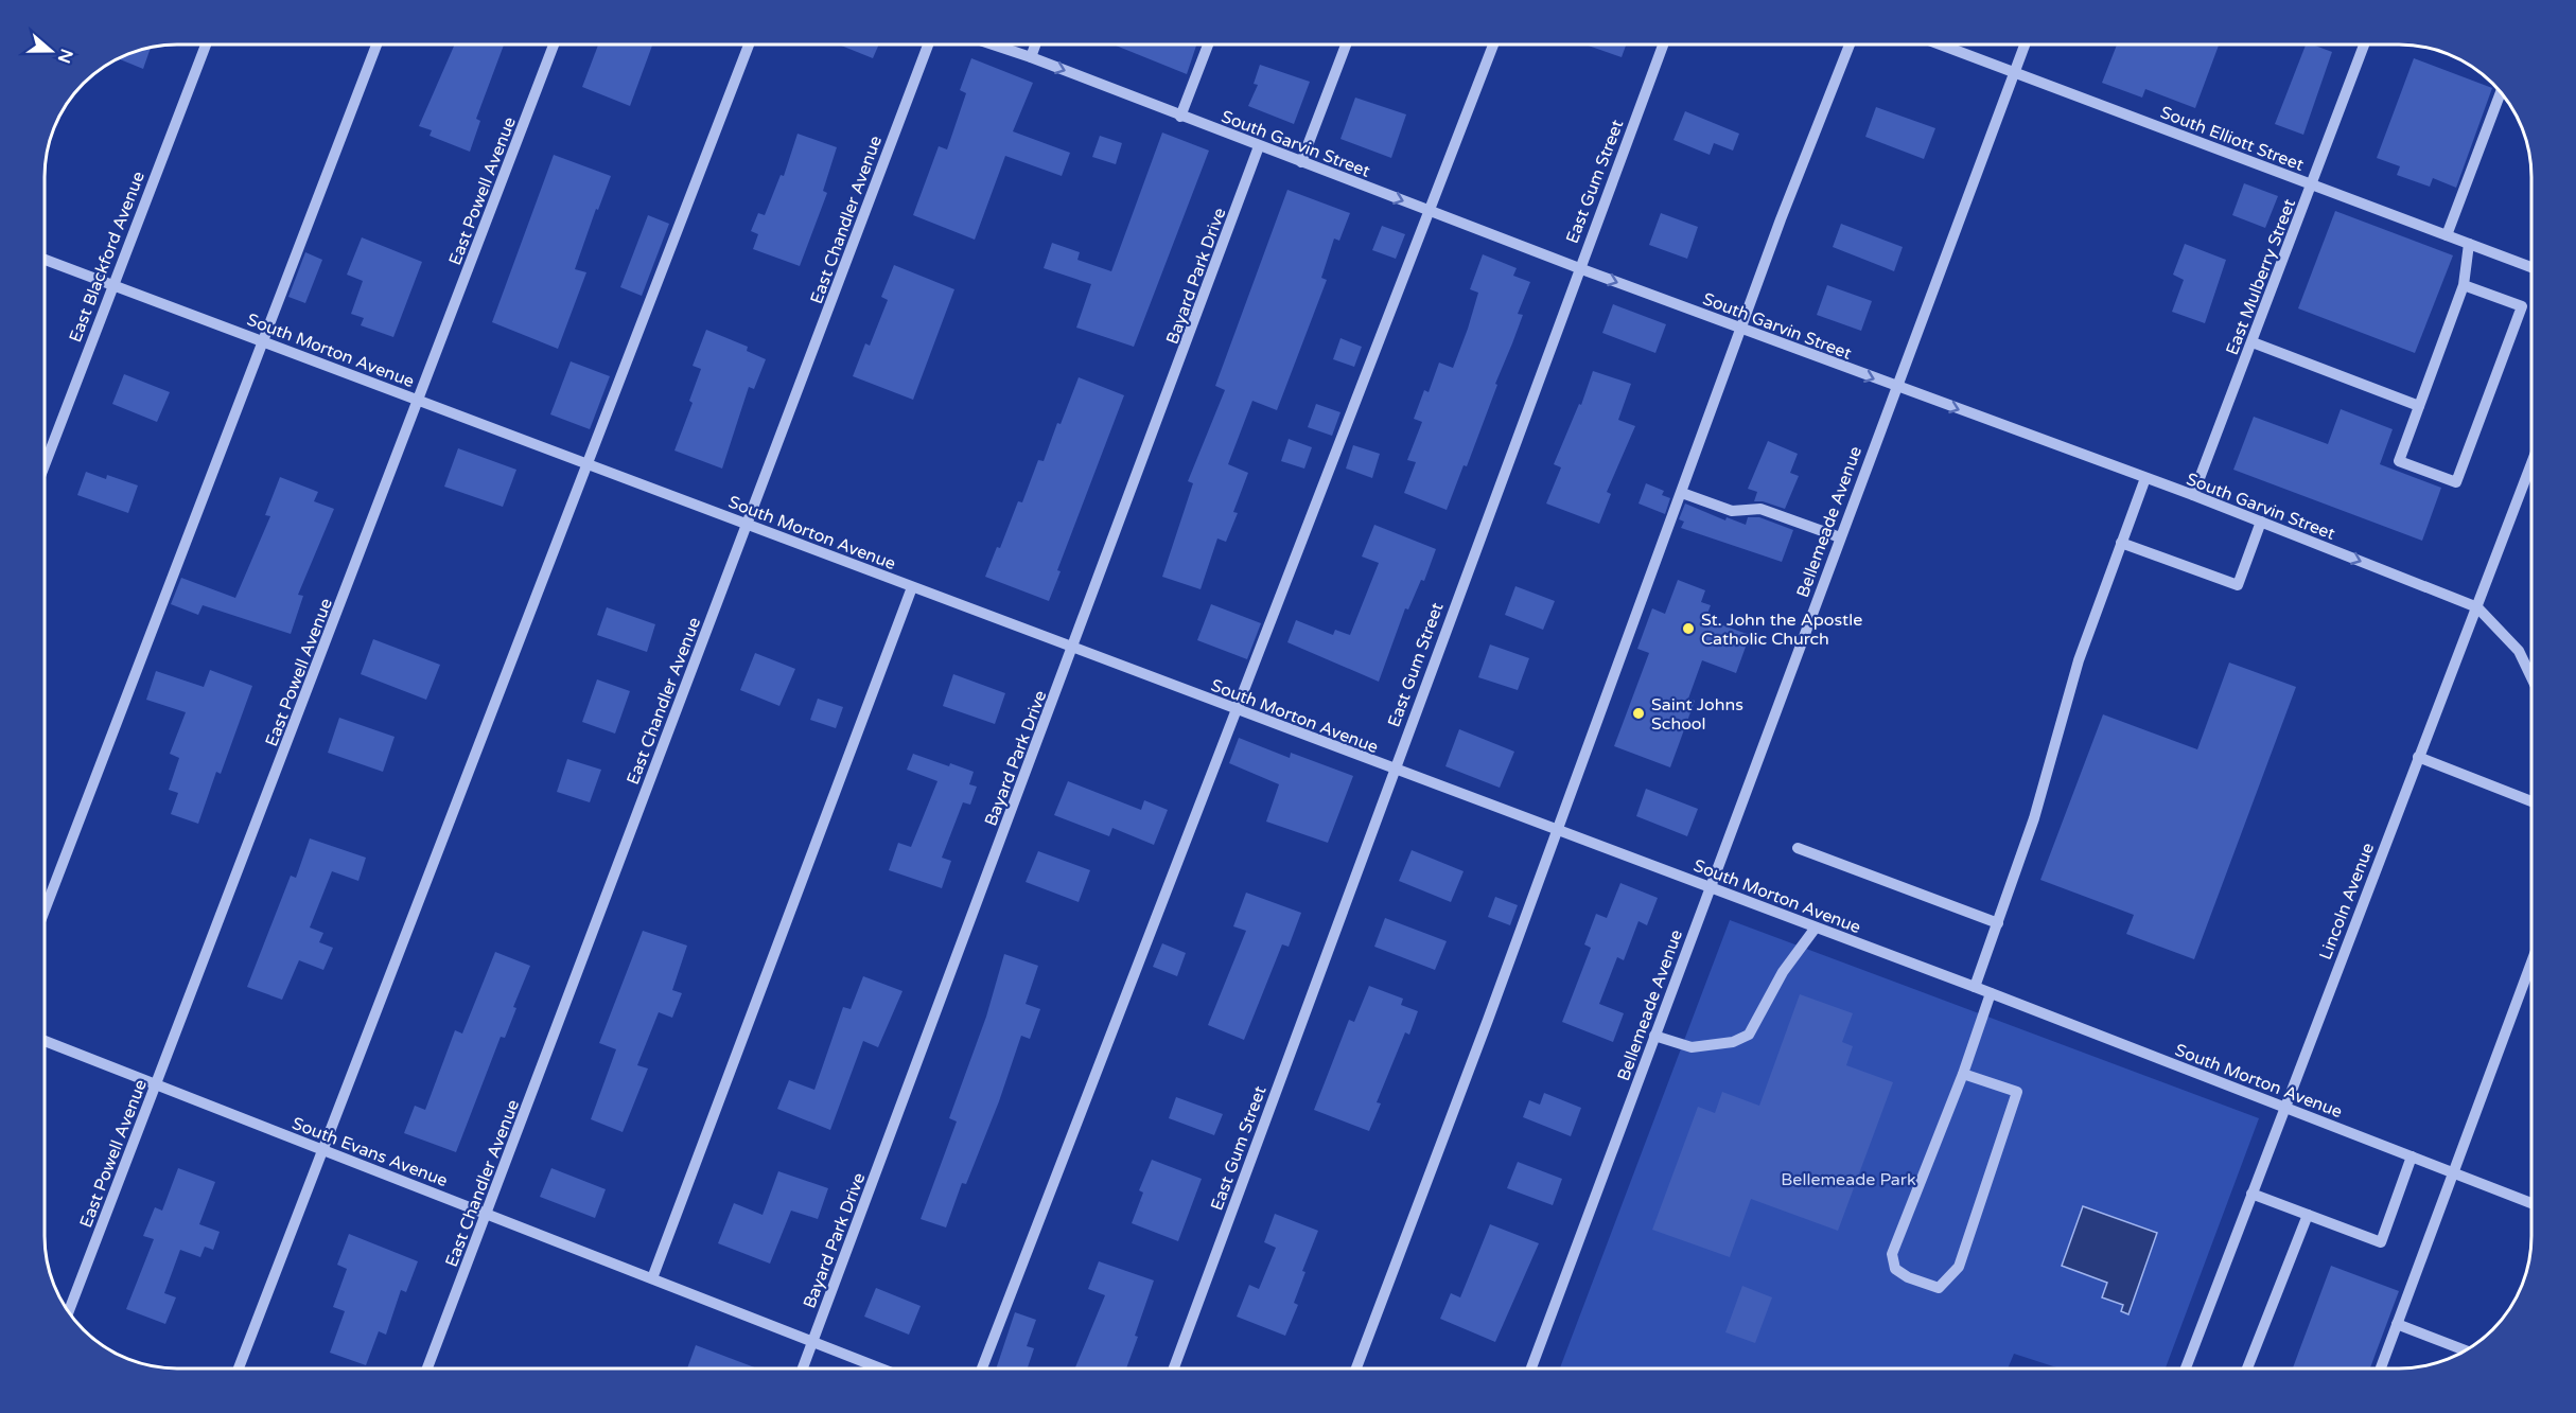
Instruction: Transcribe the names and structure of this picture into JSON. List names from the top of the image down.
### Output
{
  "streets": {
    "street": [
      "South Elliott Street",
      "South Garvin Street",
      "East Gum Street",
      "East Powell Avenue",
      "East Chandler Avenue",
      "East Blackford Avenue",
      "Bayard Park Drive",
      "East Mulberry Street",
      "South Morton Avenue",
      "Bellemeade Avenue",
      "Lincoln Avenue",
      "South Evans Avenue"
    ]
  },
  "crossings": [
    ["South Elliott Street", "East Mulberry Street"],
    ["South Elliott Street", "Bellemeade Avenue"],
    ["South Garvin Street", "East Gum Street"],
    ["South Garvin Street", "Bayard Park Drive"],
    ["South Garvin Street", "East Mulberry Street"],
    ["South Garvin Street", "Bellemeade Avenue"],
    ["South Garvin Street", "Lincoln Avenue"],
    ["East Gum Street", "South Morton Avenue"],
    ["East Powell Avenue", "South Morton Avenue"],
    ["East Powell Avenue", "South Evans Avenue"],
    ["East Chandler Avenue", "South Morton Avenue"],
    ["East Chandler Avenue", "South Evans Avenue"],
    ["East Blackford Avenue", "South Morton Avenue"],
    ["Bayard Park Drive", "South Morton Avenue"],
    ["Bayard Park Drive", "South Evans Avenue"],
    ["South Morton Avenue", "Bellemeade Avenue"],
    ["South Morton Avenue", "Lincoln Avenue"]
  ],
  "one_way": ["South Garvin Street"],
  "parks": ["Bellemeade Park"],
  "places": ["St. John the Apostle Catholic Church", "Saint Johns School"],
  "north": "right"
}
